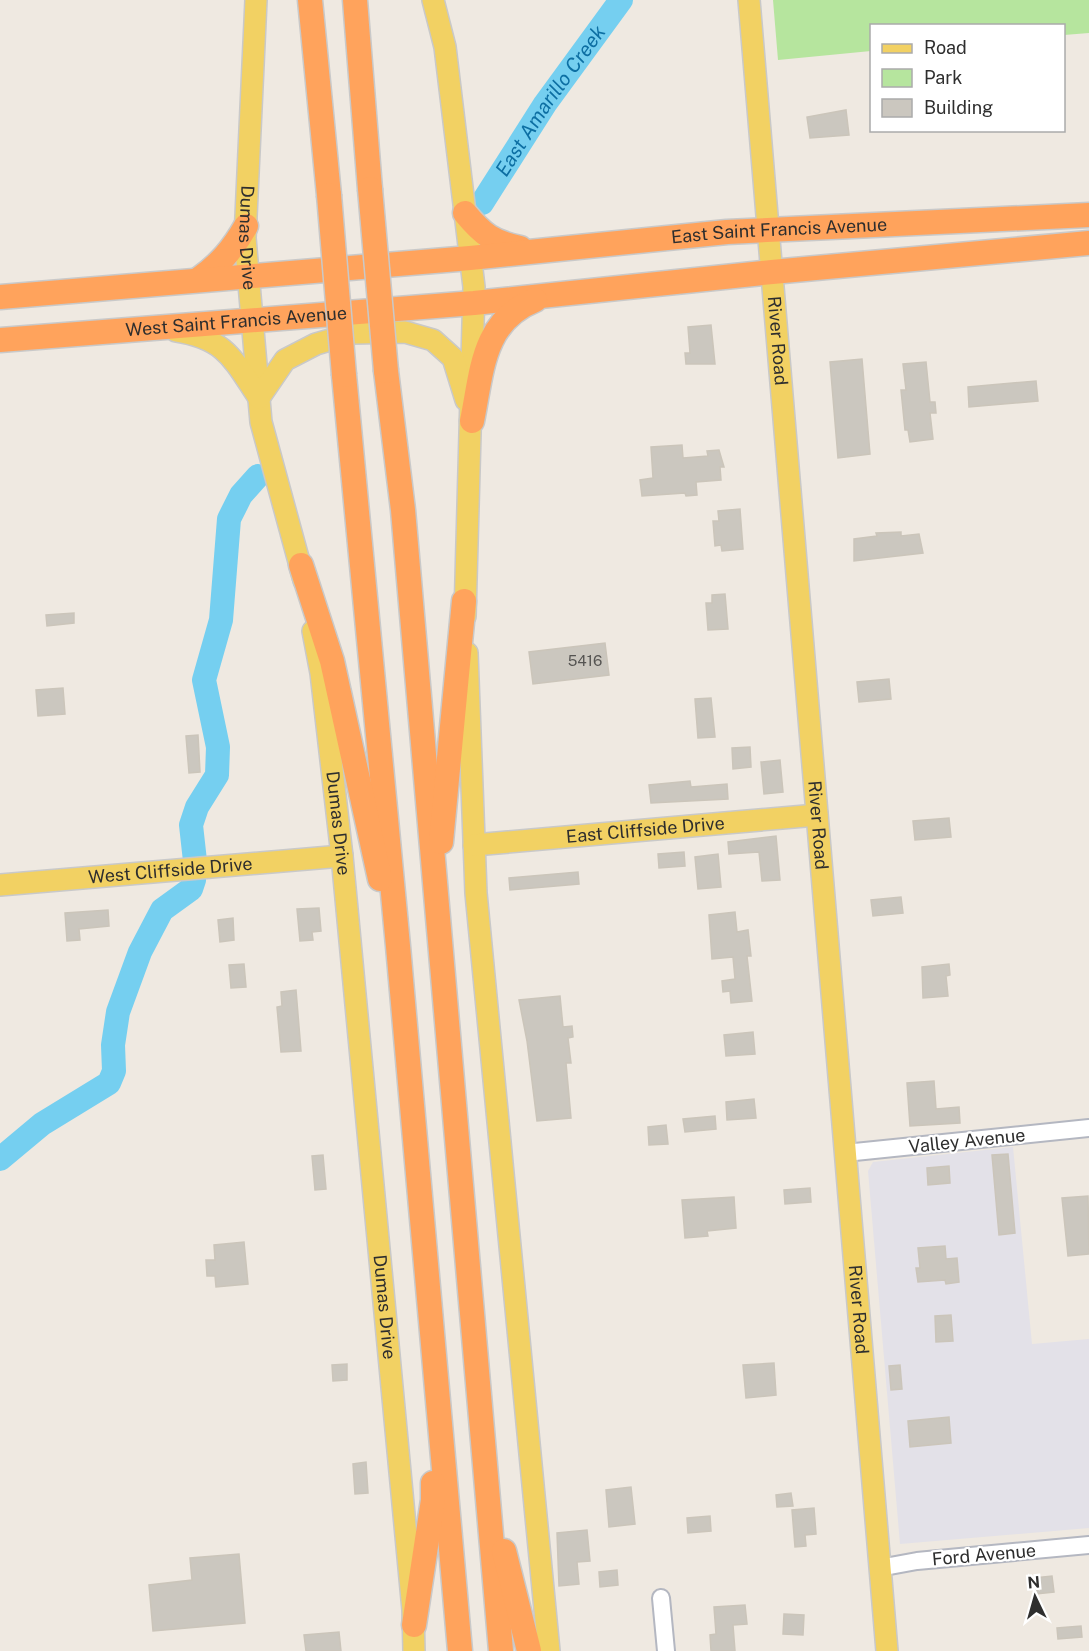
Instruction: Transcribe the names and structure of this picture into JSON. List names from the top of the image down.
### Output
{
  "streets": {
    "highway": ["East Saint Francis Avenue", "West Saint Francis Avenue"],
    "main road": [
      "Dumas Drive",
      "River Road",
      "East Cliffside Drive",
      "West Cliffside Drive"
    ],
    "street": ["Valley Avenue", "Ford Avenue"]
  },
  "crossings": [
    ["East Saint Francis Avenue", "River Road"],
    ["Dumas Drive", "West Saint Francis Avenue"],
    ["Dumas Drive", "West Cliffside Drive"],
    ["River Road", "East Cliffside Drive"],
    ["River Road", "Valley Avenue"],
    ["River Road", "Ford Avenue"]
  ],
  "water": ["East Amarillo Creek"],
  "house_numbers": ["5416"],
  "legend": ["Road", "Park", "Building"],
  "north": "top"
}
